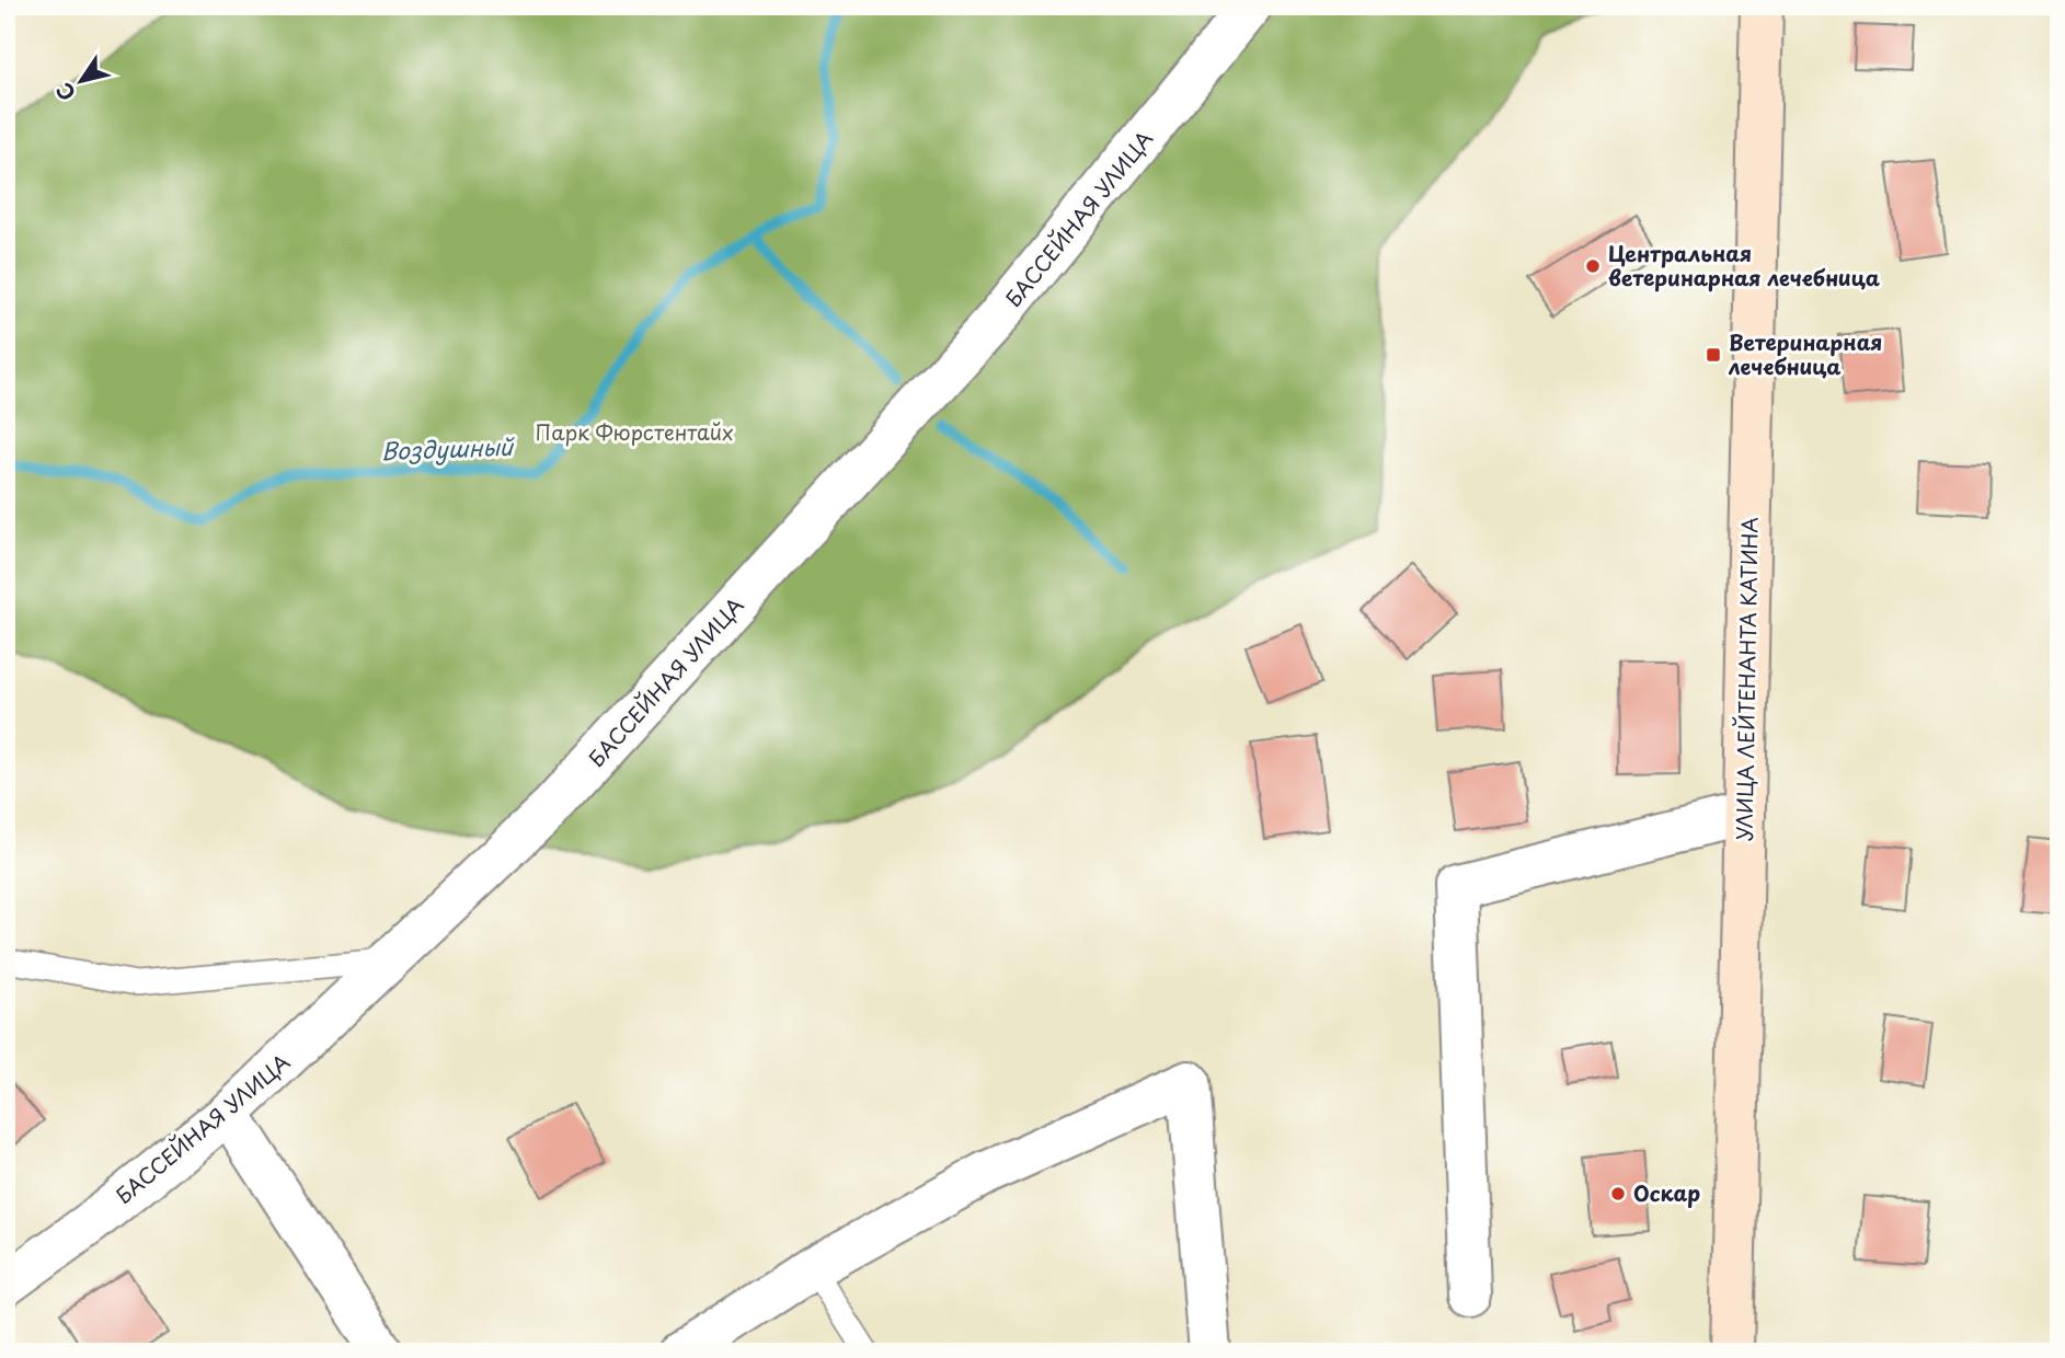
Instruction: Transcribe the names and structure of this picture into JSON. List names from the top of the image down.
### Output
{
  "streets": {
    "street": ["БАССЕЙНАЯ УЛИЦА", "УЛИЦА ЛЕЙТЕНАНТА КАТИНА"]
  },
  "water": ["Воздушный"],
  "parks": ["Парк Фюрстентайх"],
  "places": {
    "other": ["Центральная ветеринарная лечебница", "Оскар"],
    "transit": ["Ветеринарная лечебница"]
  },
  "north": "bottom left"
}
